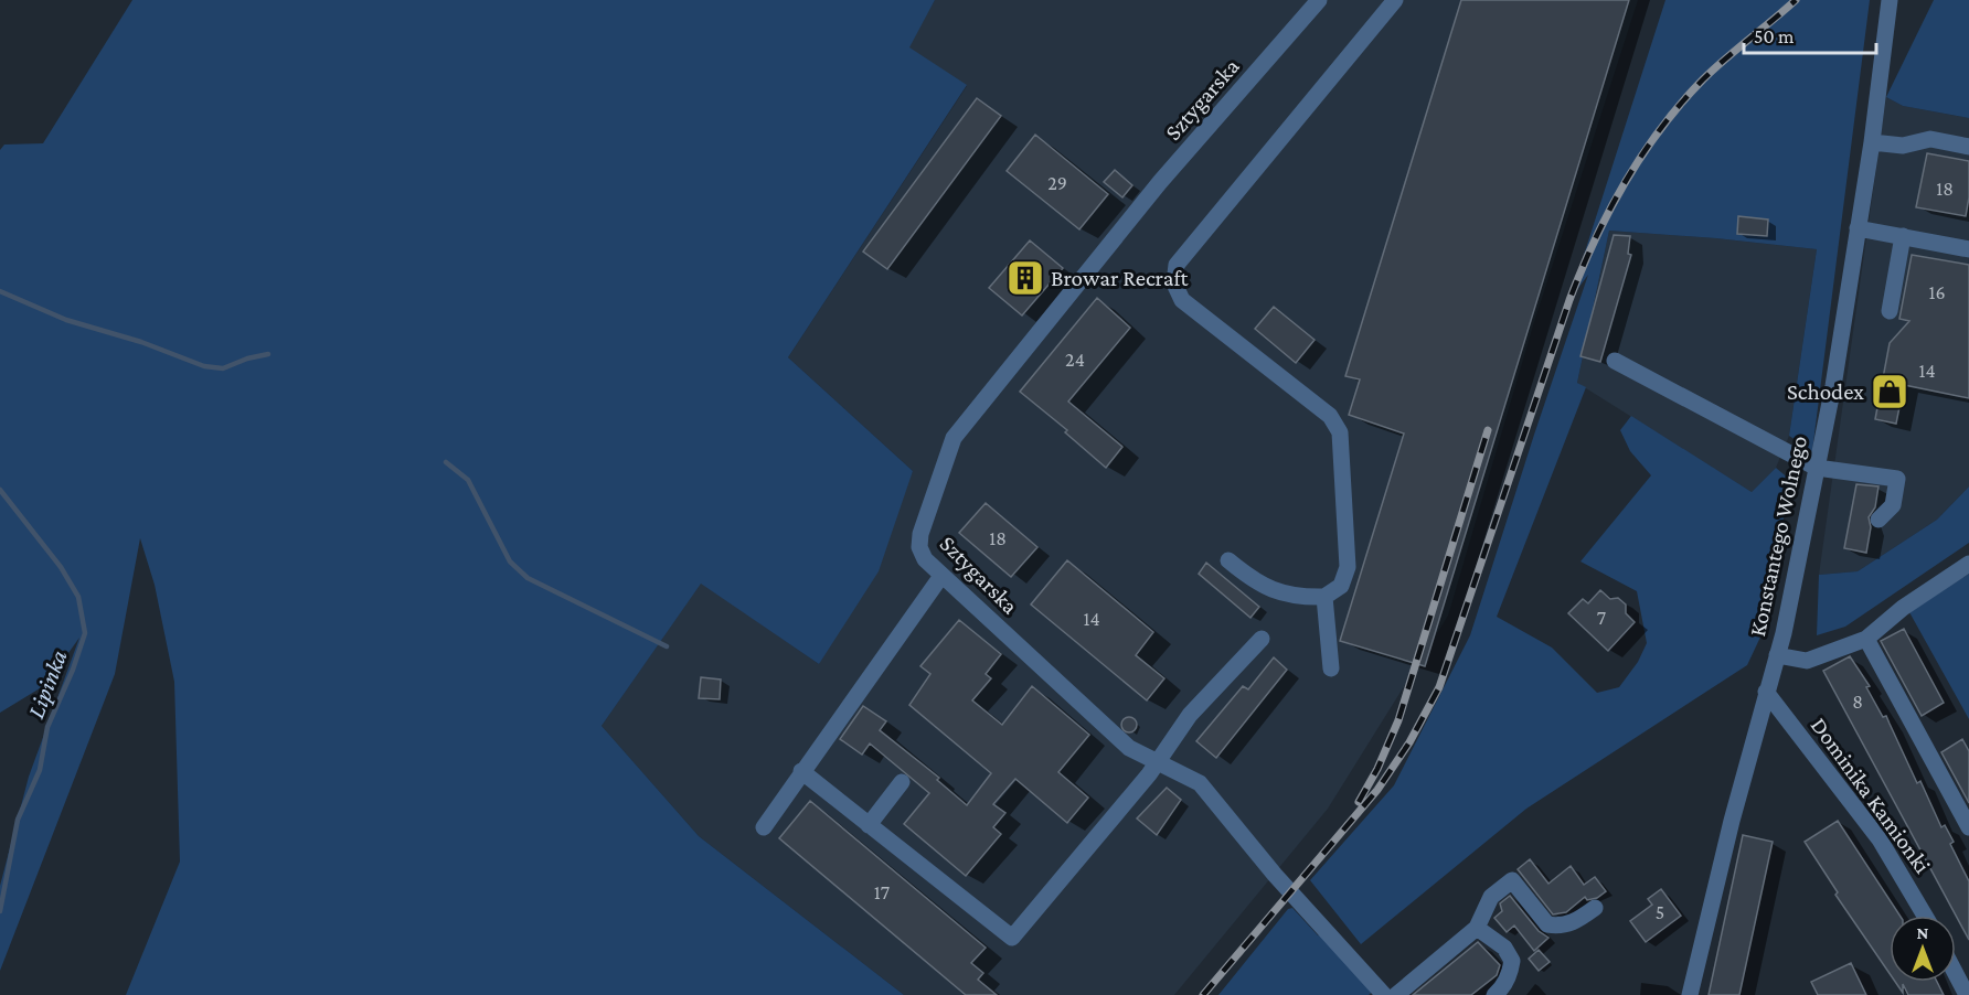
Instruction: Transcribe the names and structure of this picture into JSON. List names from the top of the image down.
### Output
{
  "streets": {
    "street": ["Sztygarska", "Konstantego Wolnego", "Dominika Kamionki"]
  },
  "crossings": [
    ["Konstantego Wolnego", "Dominika Kamionki"]
  ],
  "water": ["Lipinka"],
  "places": {
    "building": ["Browar Recraft"],
    "shop": ["Schodex"]
  },
  "house_numbers": [
    "29",
    "18",
    "16",
    "24",
    "14",
    "18",
    "7",
    "14",
    "8",
    "17",
    "5"
  ],
  "scale_bar": "50 m",
  "north": "top"
}
